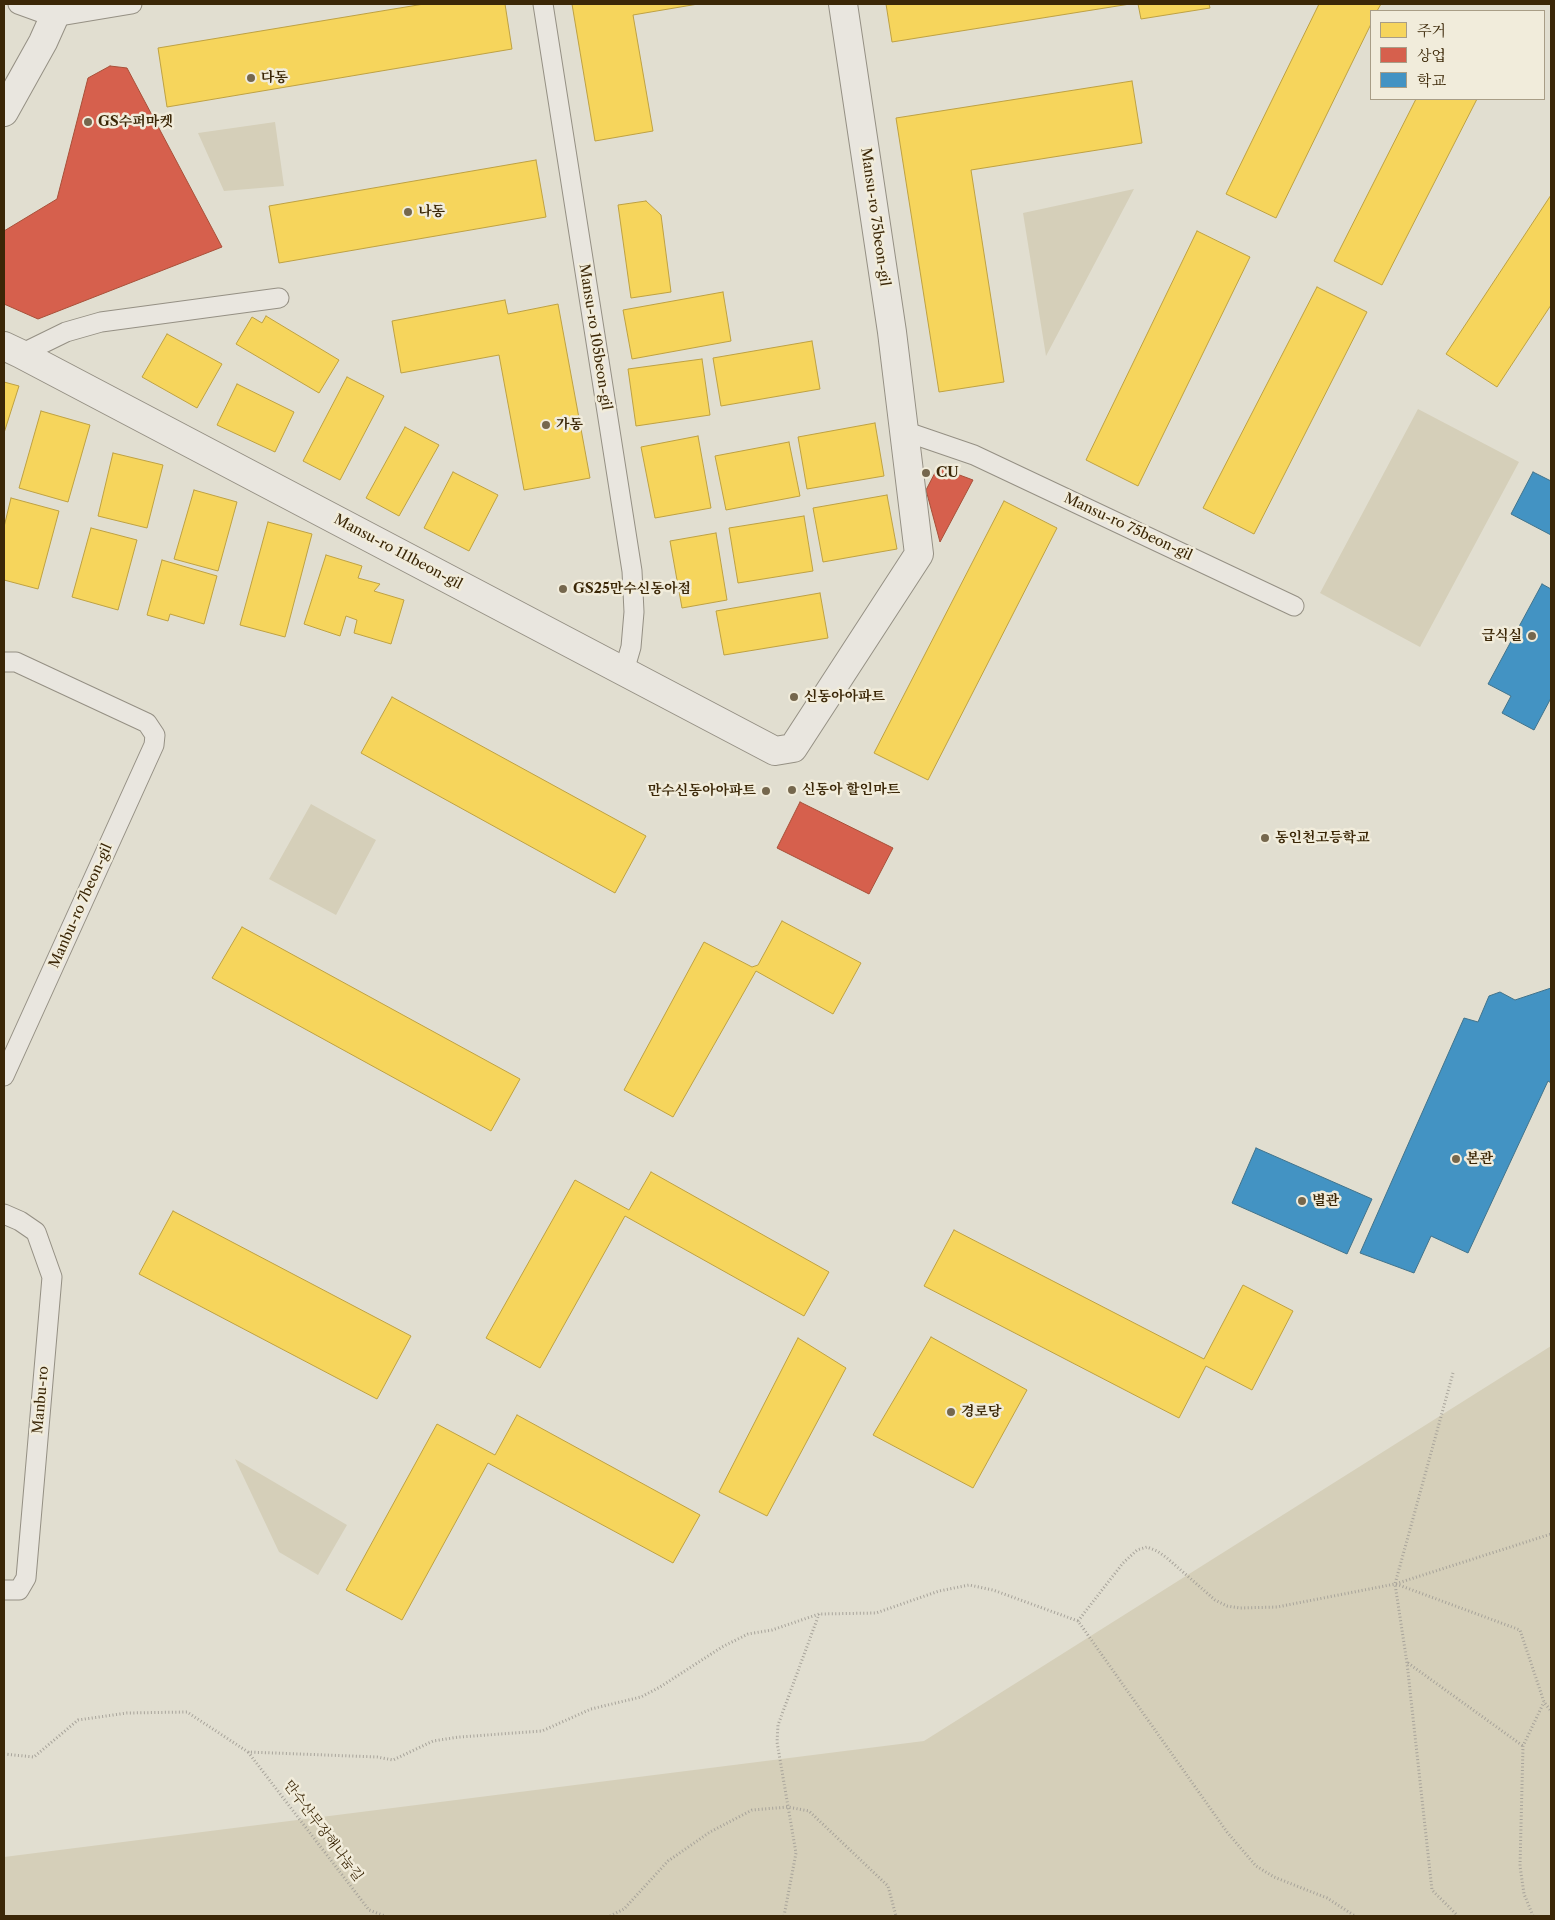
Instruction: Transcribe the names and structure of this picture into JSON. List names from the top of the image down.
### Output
{
  "streets": {
    "street": ["Mansu-ro 75beon-gil", "Mansu-ro 111beon-gil"],
    "lane": ["Mansu-ro 105beon-gil", "Manbu-ro 7beon-gil", "Manbu-ro"],
    "path": ["만수산무장해나눔길"]
  },
  "crossings": [
    ["Mansu-ro 75beon-gil", "Mansu-ro 111beon-gil"],
    ["Mansu-ro 105beon-gil", "Mansu-ro 111beon-gil"]
  ],
  "places": [
    "다동",
    "GS수퍼마켓",
    "나동",
    "가동",
    "CU",
    "GS25만수신동아점",
    "급식실",
    "신동아아파트",
    "신동아 할인마트",
    "만수신동아아파트",
    "동인천고등학교",
    "본관",
    "별관",
    "경로당"
  ],
  "legend": ["주거", "상업", "학교"]
}
